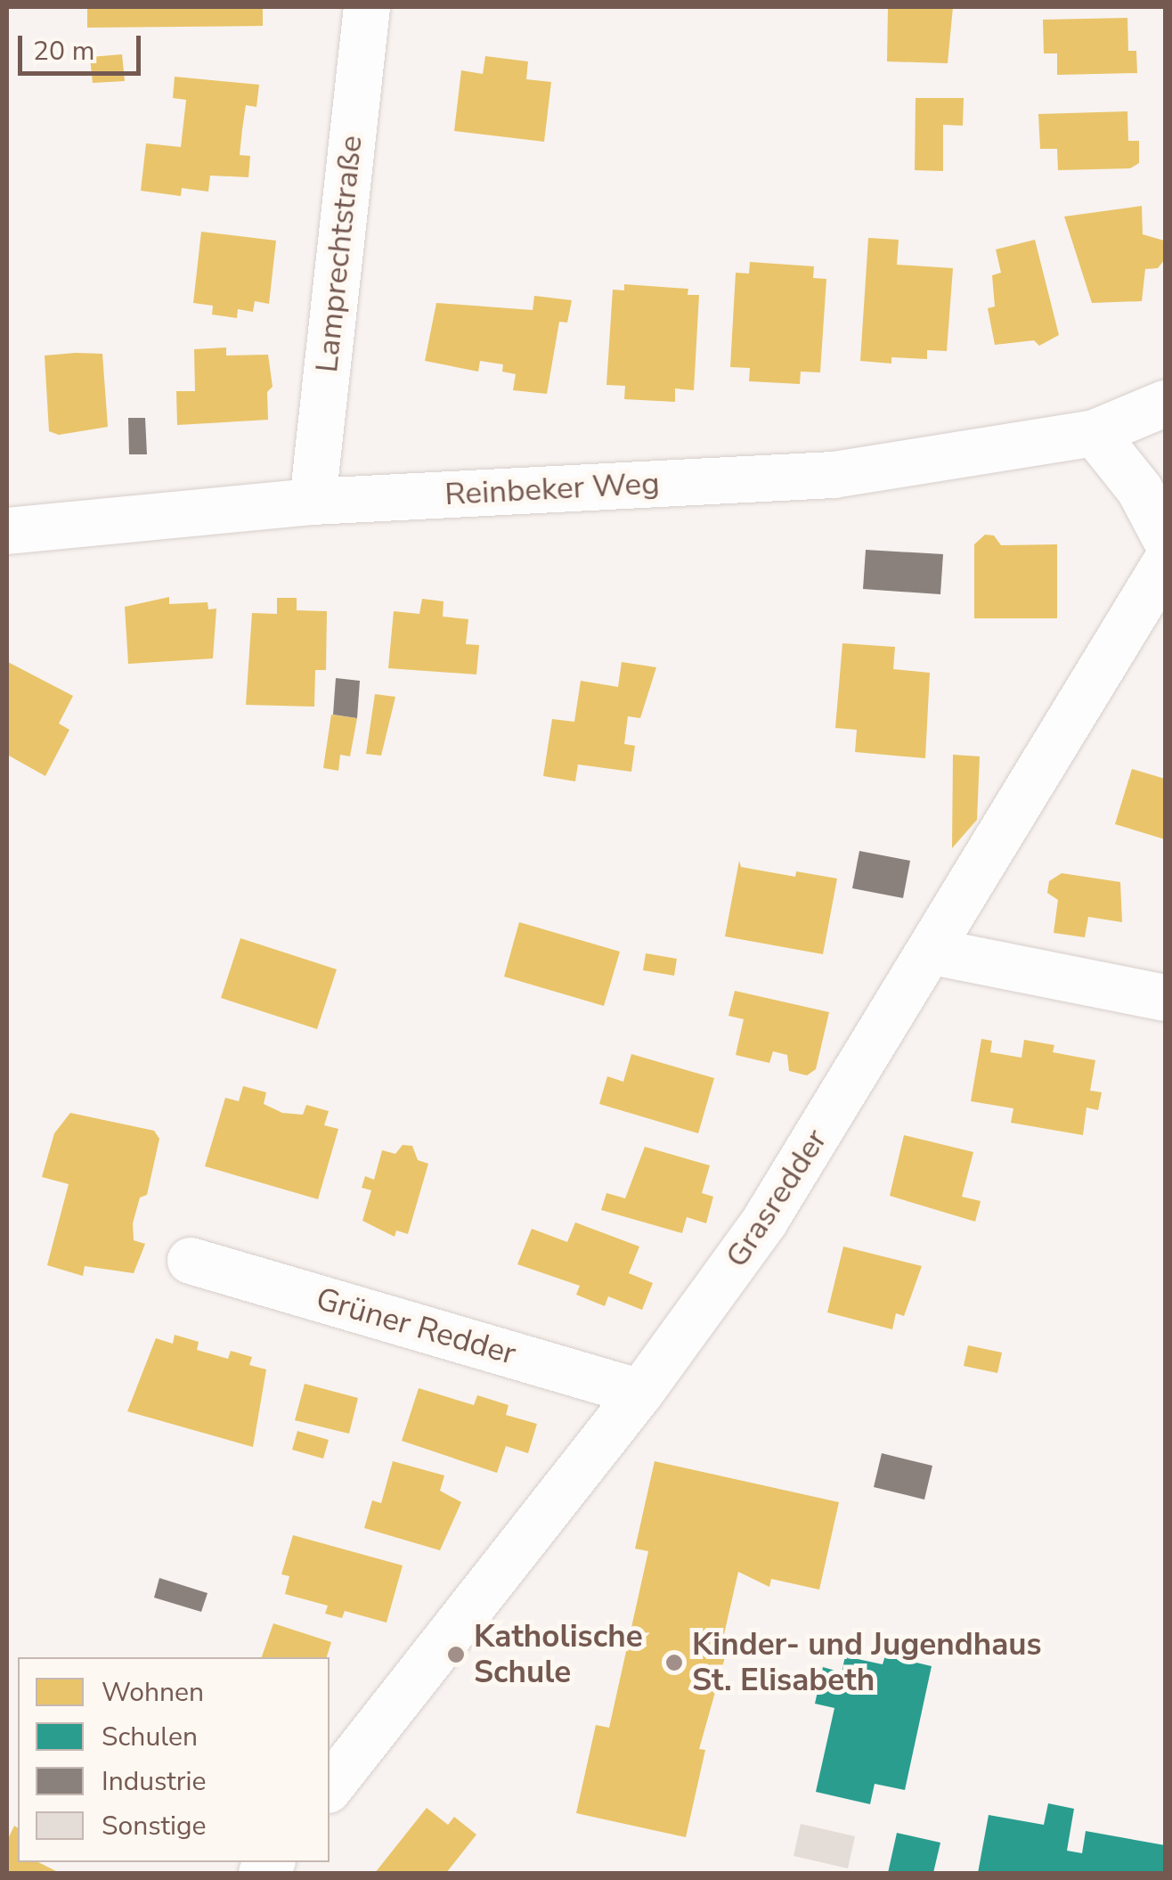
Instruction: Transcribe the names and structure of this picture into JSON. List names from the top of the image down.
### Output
{
  "streets": {
    "street": [
      "Lamprechtstraße",
      "Reinbeker Weg",
      "Grasredder",
      "Grüner Redder"
    ]
  },
  "crossings": [
    ["Lamprechtstraße", "Reinbeker Weg"],
    ["Grasredder", "Grüner Redder"]
  ],
  "places": ["Katholische Schule", "Kinder- und Jugendhaus St. Elisabeth"],
  "legend": [
    "Wohnen",
    "Schulen",
    "Industrie",
    "Sonstige"
  ],
  "scale_bar": "20 m"
}
